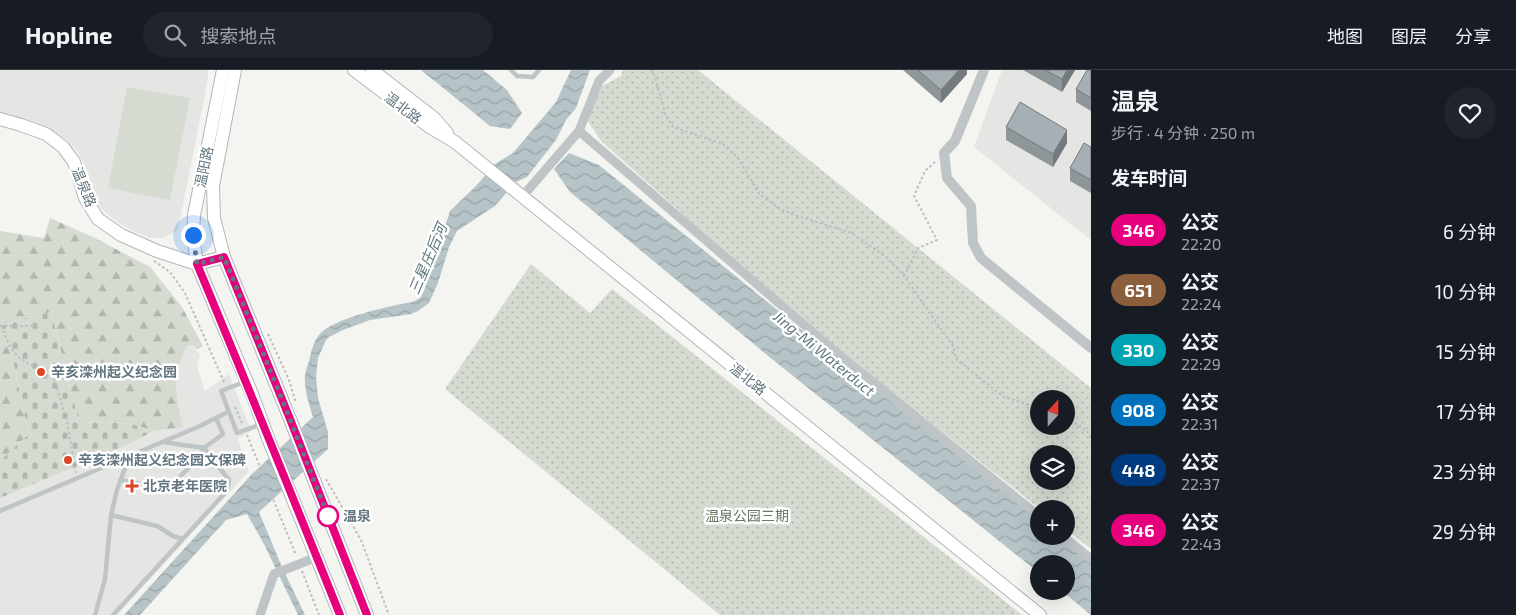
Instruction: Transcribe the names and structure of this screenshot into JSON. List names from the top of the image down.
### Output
{
  "streets": {
    "main road": ["温北路", "温阳路", "温泉路"]
  },
  "crossings": [
    ["温阳路", "温泉路"]
  ],
  "water": ["三星庄后河", "Jing-Mi Waterduct"],
  "parks": ["温泉公园三期"],
  "places": {
    "other": ["辛亥滦州起义纪念园", "辛亥滦州起义纪念园文保碑", "温泉"],
    "health": ["北京老年医院"]
  },
  "lines": ["bus line 346"],
  "north": "top",
  "page": {
    "header": "Hopline",
    "search": "搜索地点",
    "nav": ["地图", "图层", "分享"],
    "heading": [
      ["温泉", "步行 · 4 分钟 · 250 m"],
      "发车时间"
    ],
    "list": [
      {
        "mark": "346",
        "name": "公交",
        "note": "22:20",
        "value": "6 分钟"
      },
      {
        "mark": "651",
        "name": "公交",
        "note": "22:24",
        "value": "10 分钟"
      },
      {
        "mark": "330",
        "name": "公交",
        "note": "22:29",
        "value": "15 分钟"
      },
      {
        "mark": "908",
        "name": "公交",
        "note": "22:31",
        "value": "17 分钟"
      },
      {
        "mark": "448",
        "name": "公交",
        "note": "22:37",
        "value": "23 分钟"
      },
      {
        "mark": "346",
        "name": "公交",
        "note": "22:43",
        "value": "29 分钟"
      }
    ],
    "map_buttons": ["+", "−"]
  }
}
